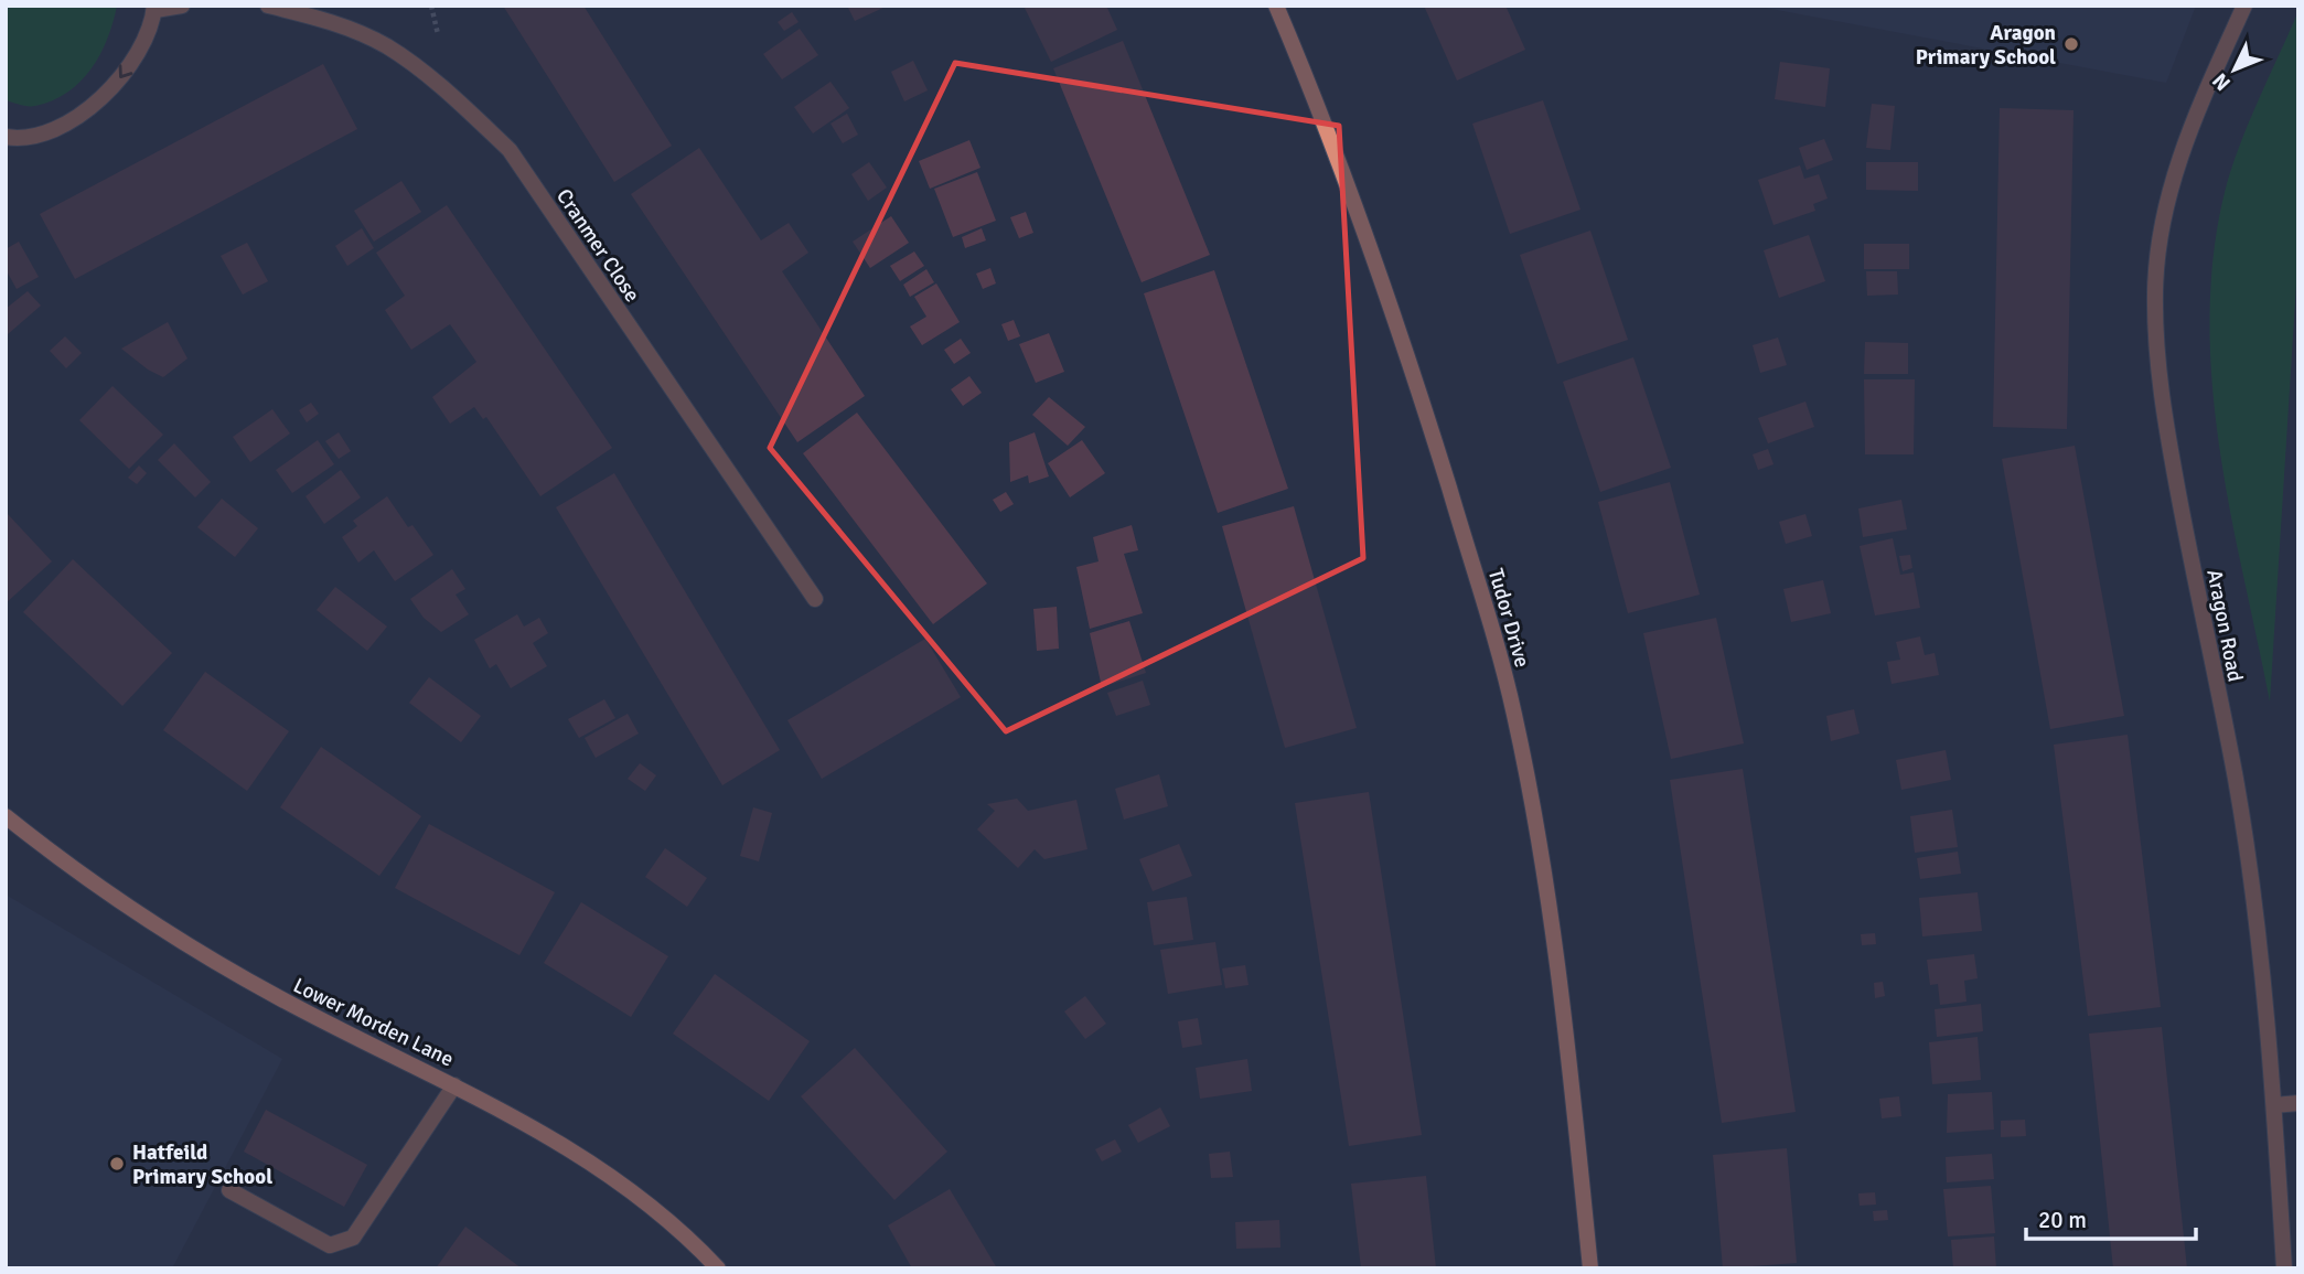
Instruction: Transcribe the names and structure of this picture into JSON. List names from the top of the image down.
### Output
{
  "streets": {
    "main road": ["Tudor Drive", "Lower Morden Lane"],
    "street": ["Cranmer Close", "Aragon Road"]
  },
  "places": ["Aragon Primary School", "Hatfeild Primary School"],
  "scale_bar": "20 m",
  "north": "bottom left"
}
